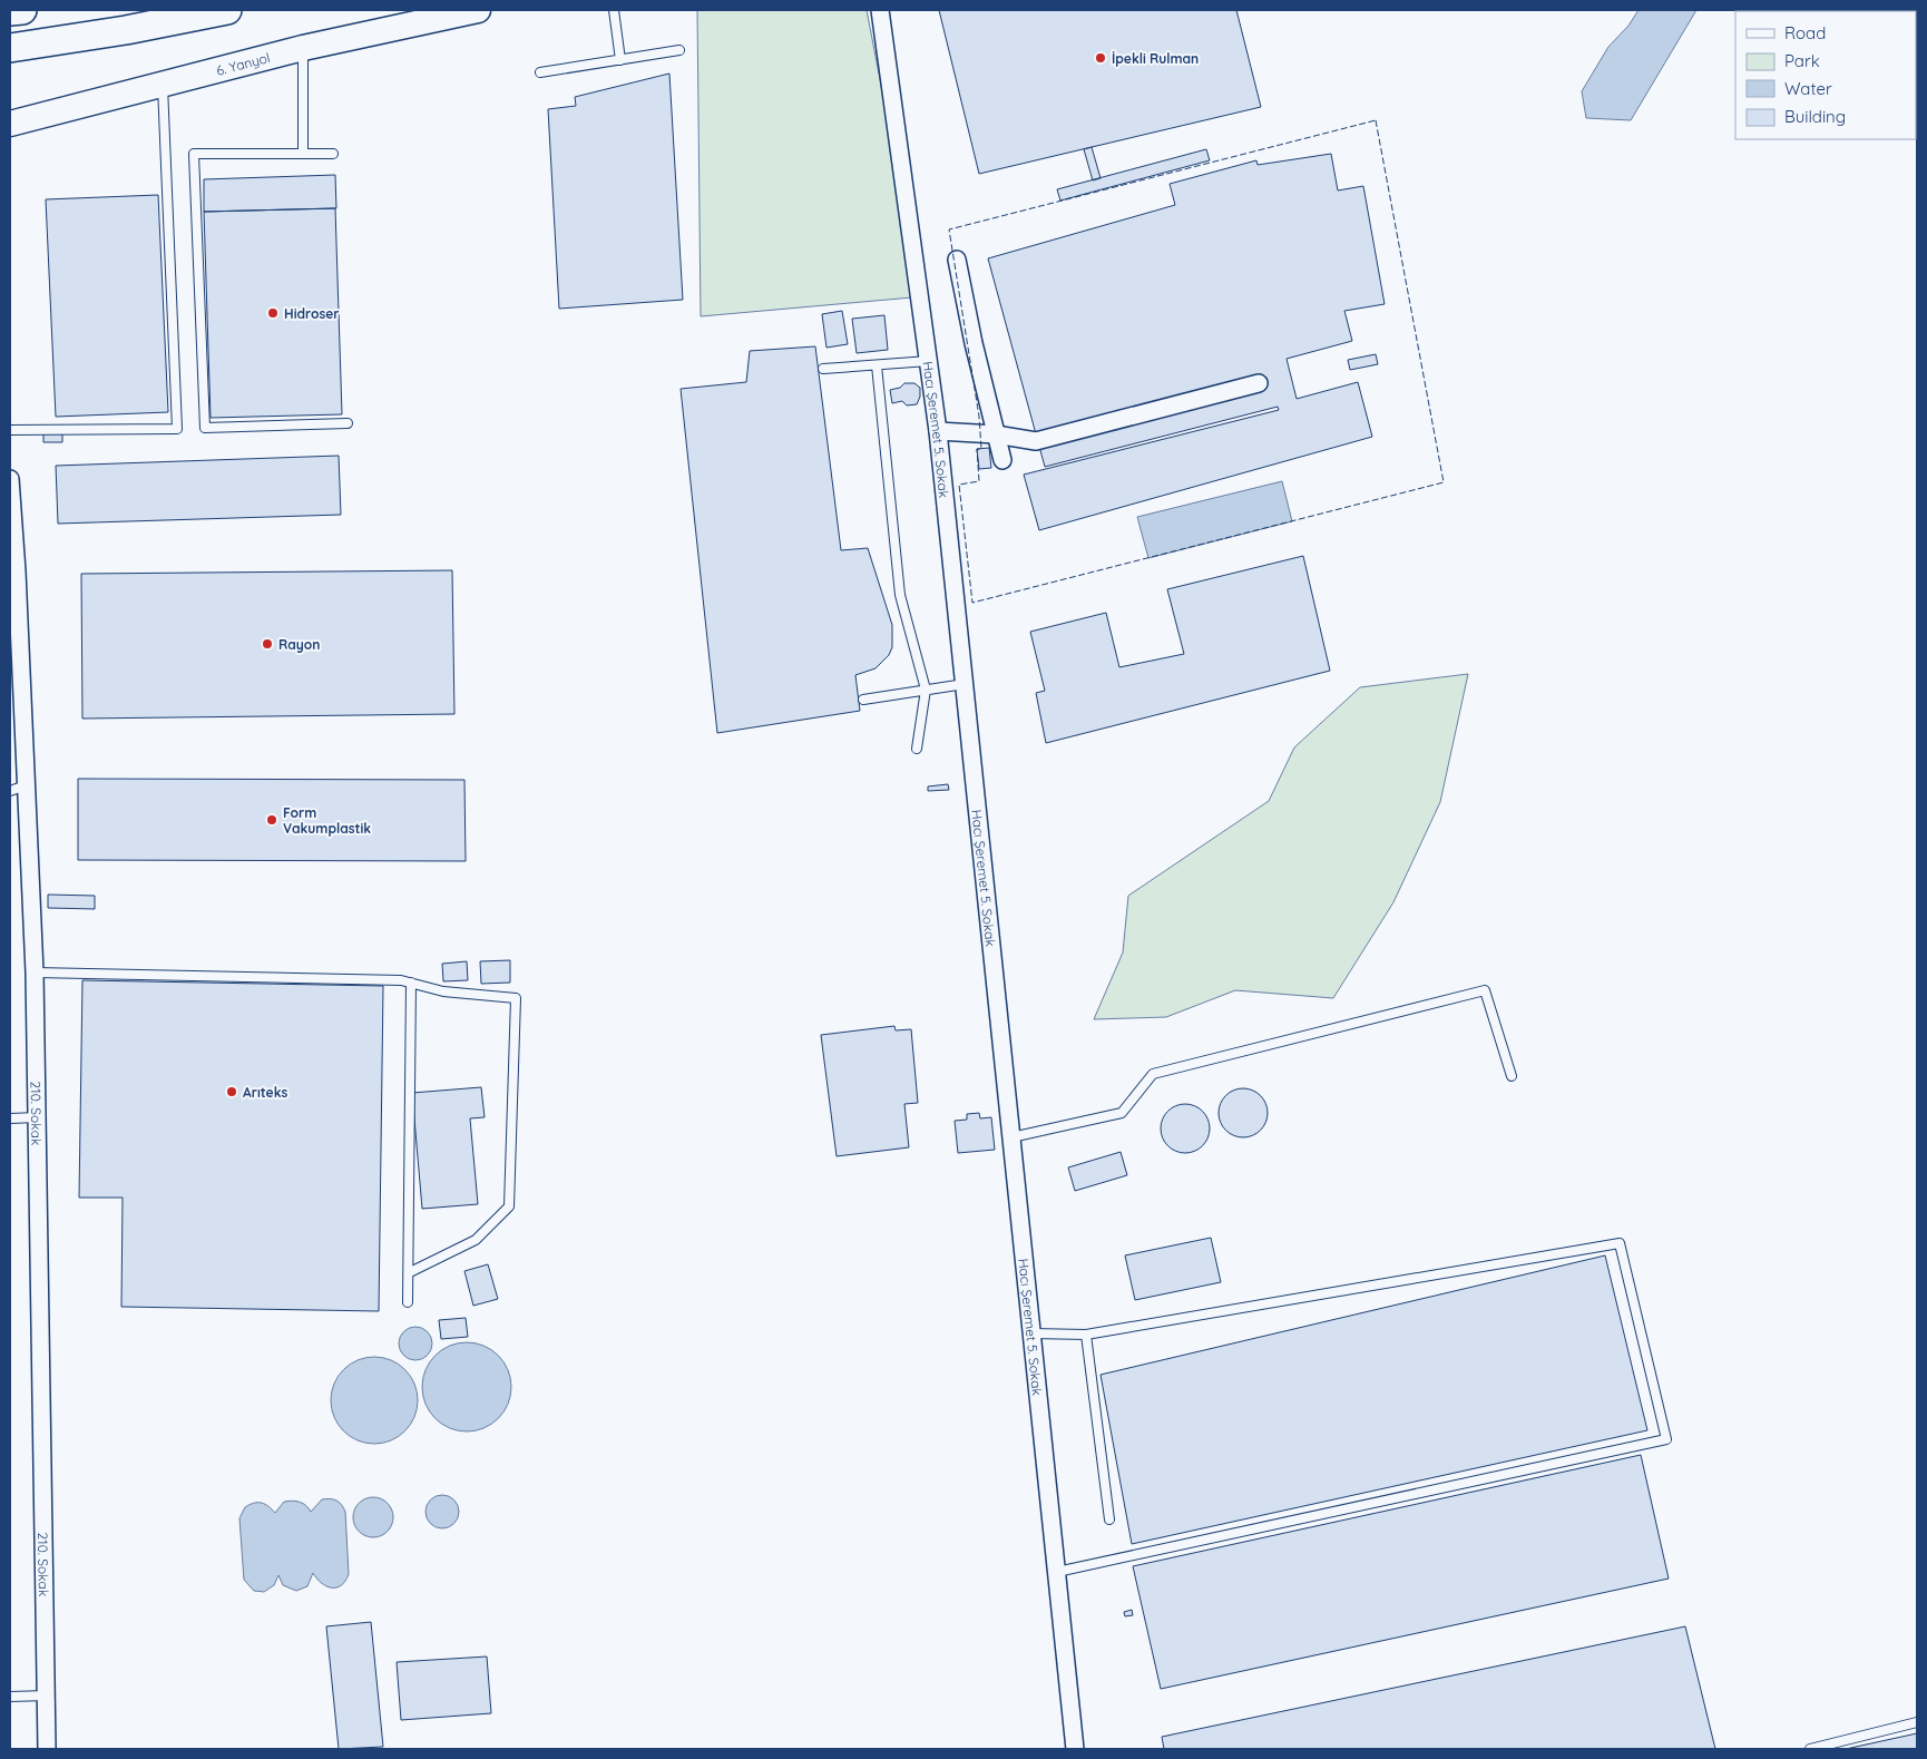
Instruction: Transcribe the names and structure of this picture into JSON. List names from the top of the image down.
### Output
{
  "streets": {
    "main road": ["6. Yanyol"],
    "street": ["Hacı Şeremet 5. Sokak", "210. Sokak"]
  },
  "places": [
    "İpekli Rulman",
    "Hidroser",
    "Rayon",
    "Form Vakumplastik",
    "Arıteks"
  ],
  "legend": [
    "Road",
    "Park",
    "Water",
    "Building"
  ]
}
